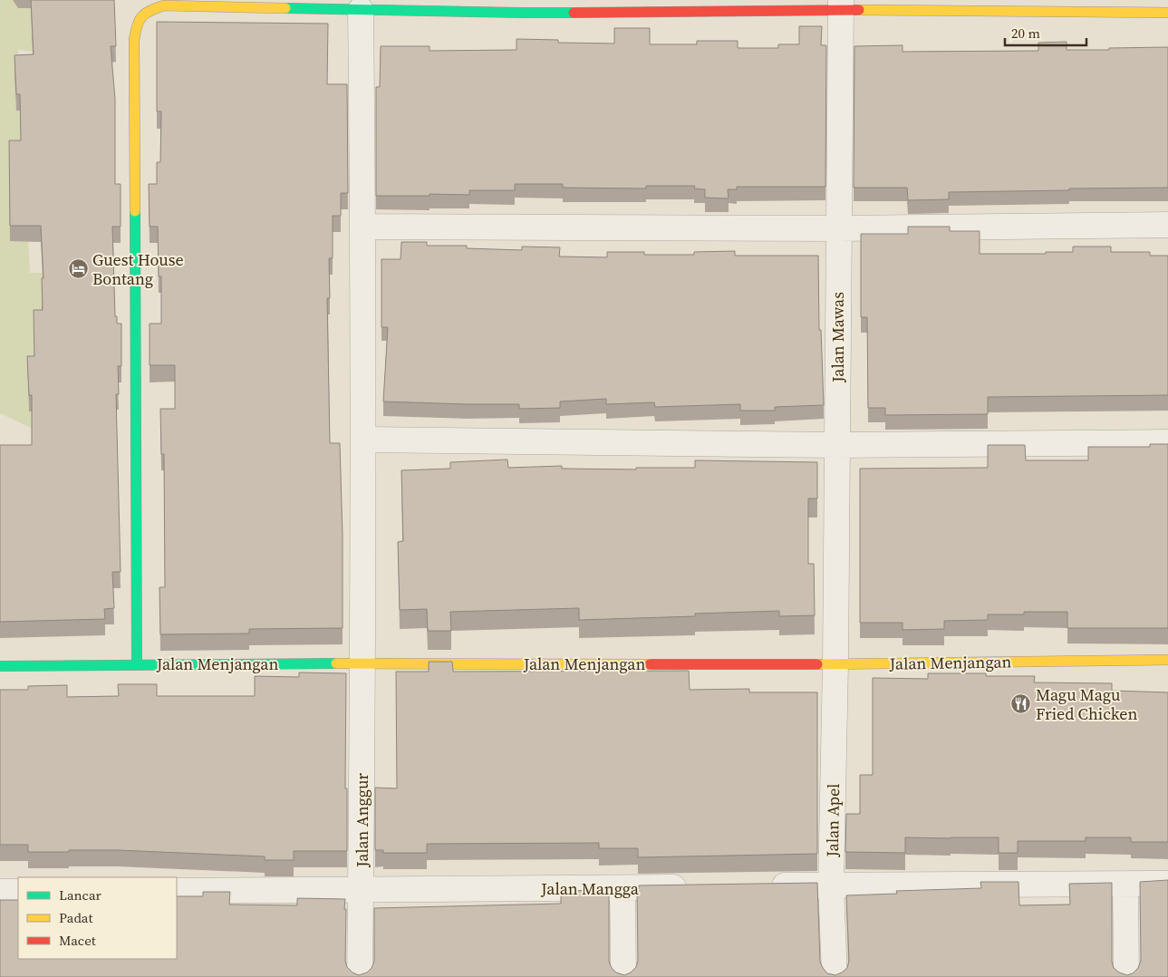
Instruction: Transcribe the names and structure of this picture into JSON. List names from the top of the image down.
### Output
{
  "streets": {
    "street": [
      "Jalan Mawas",
      "Jalan Menjangan",
      "Jalan Anggur",
      "Jalan Apel",
      "Jalan Mangga"
    ]
  },
  "crossings": [
    ["Jalan Mawas", "Jalan Menjangan"],
    ["Jalan Mawas", "Jalan Apel"],
    ["Jalan Menjangan", "Jalan Anggur"],
    ["Jalan Menjangan", "Jalan Apel"],
    ["Jalan Anggur", "Jalan Mangga"]
  ],
  "places": {
    "hotel": ["Guest House Bontang"],
    "restaurant": ["Magu Magu Fried Chicken"]
  },
  "legend": ["Lancar", "Padat", "Macet"],
  "scale_bar": "20 m"
}
